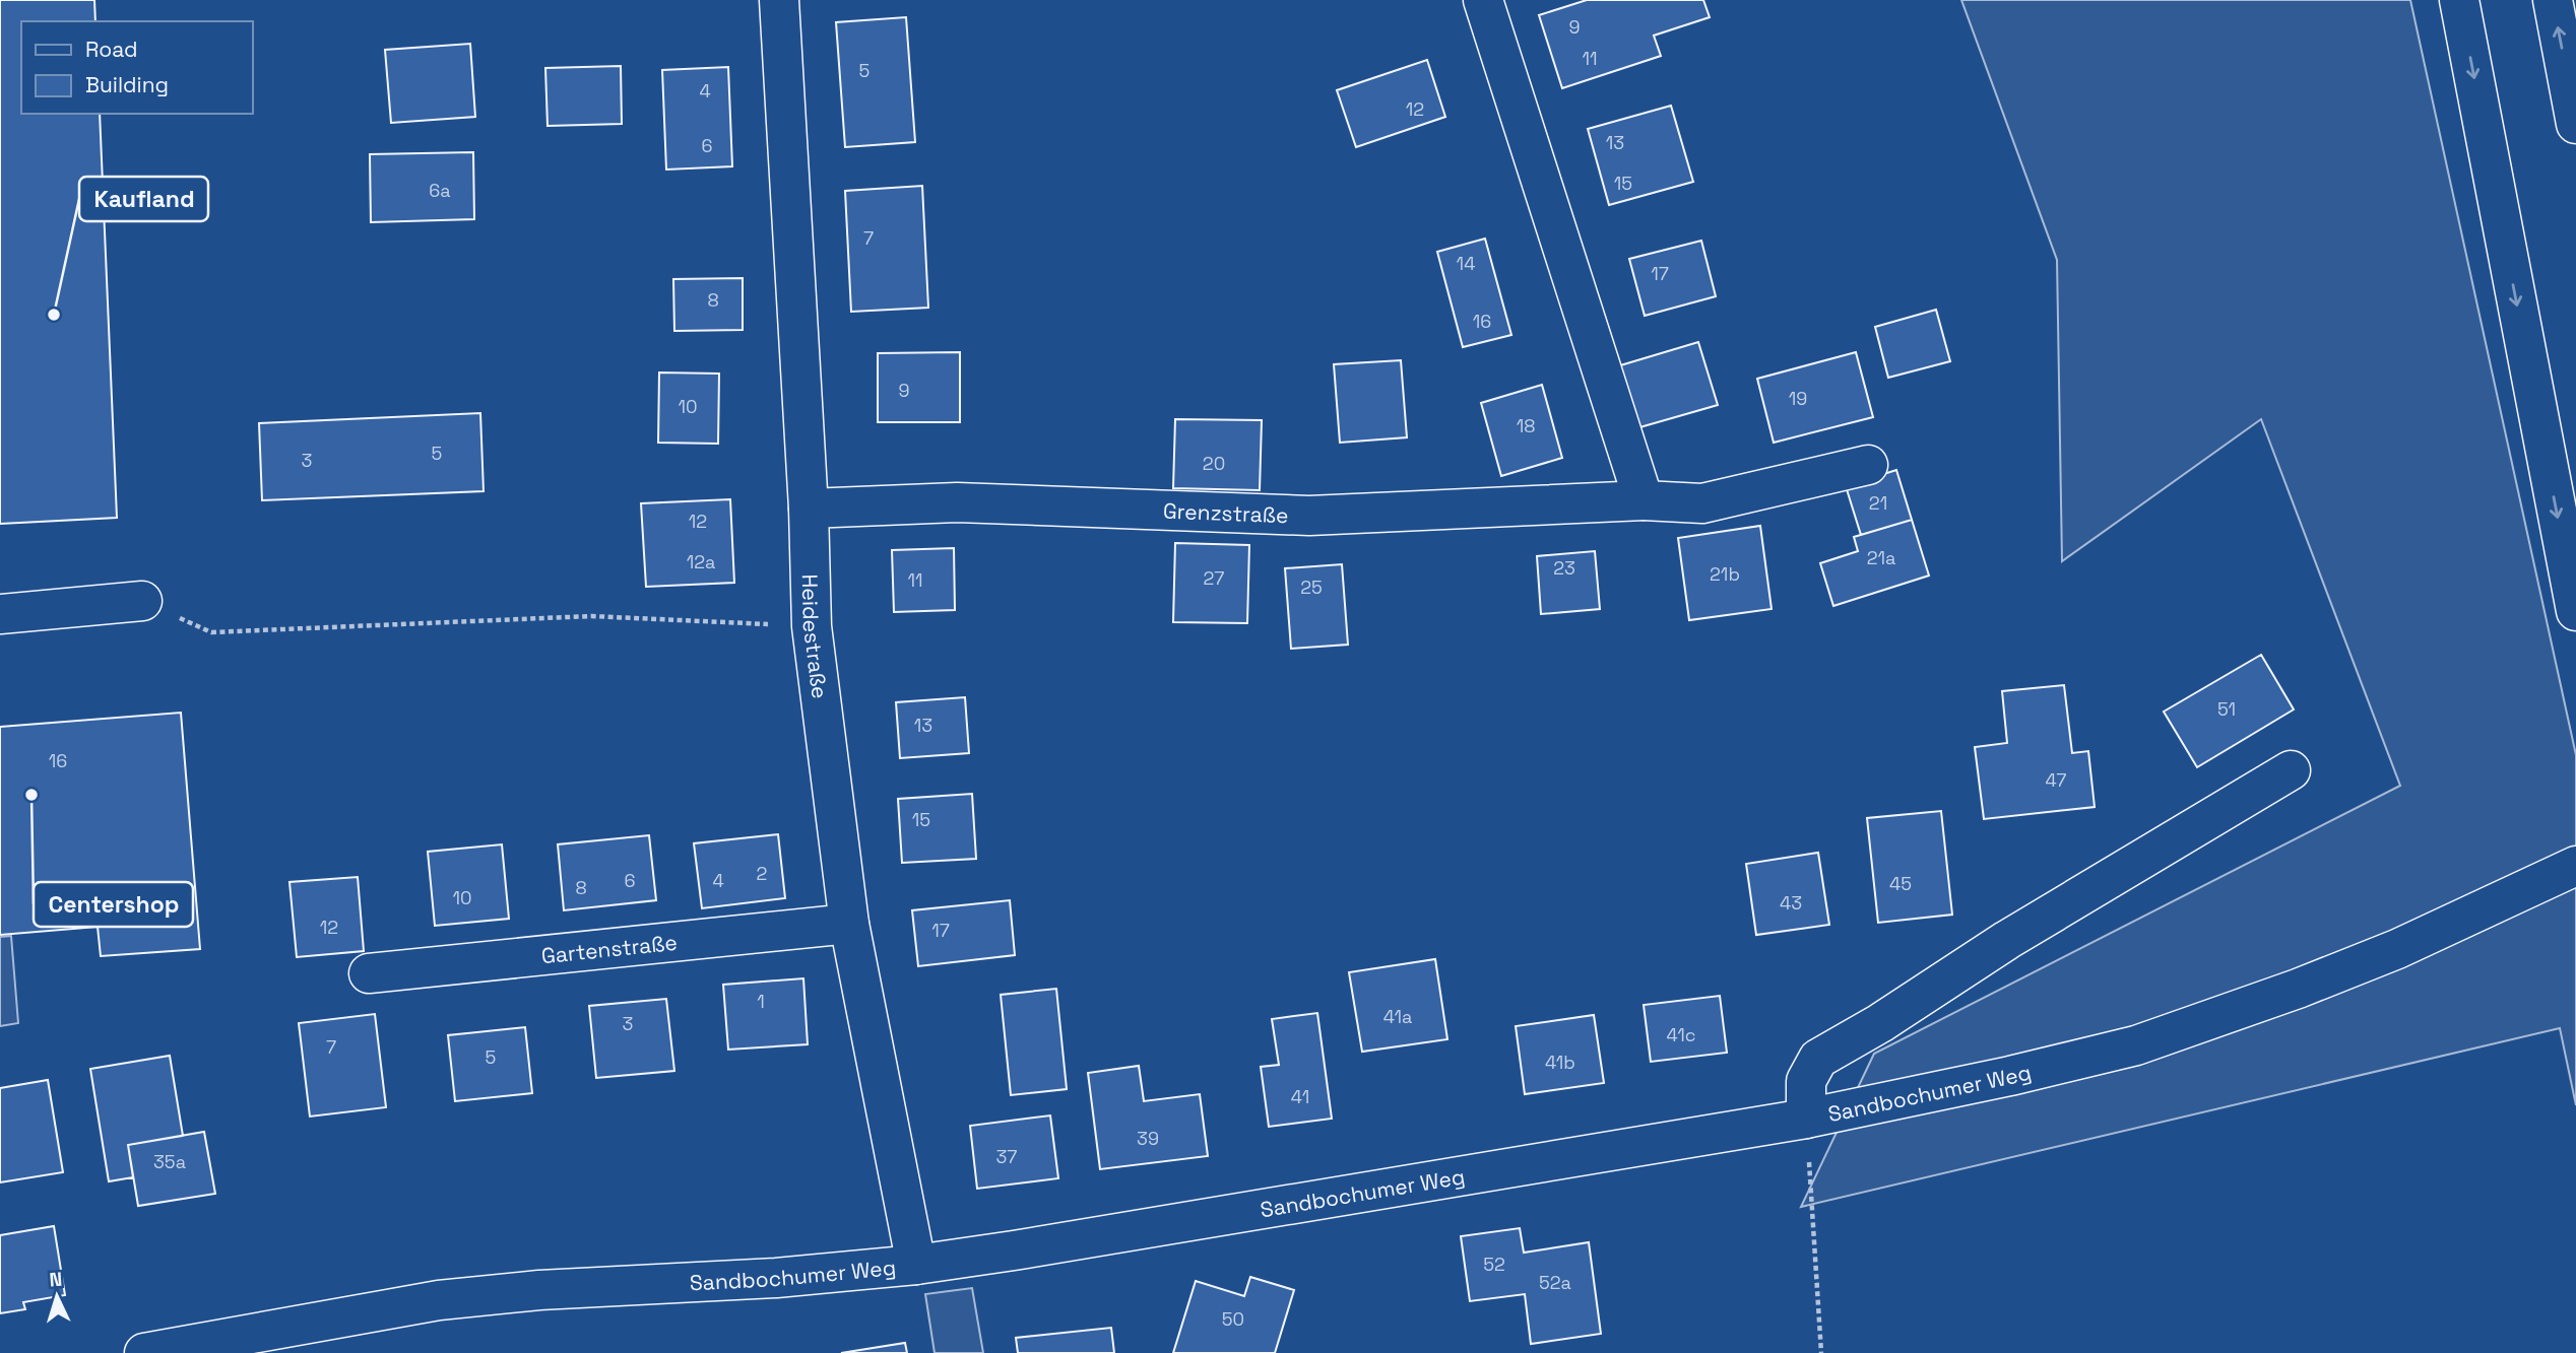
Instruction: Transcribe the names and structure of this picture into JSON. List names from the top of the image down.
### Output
{
  "streets": {
    "main road": [
      "Grenzstraße",
      "Heidestraße",
      "Gartenstraße",
      "Sandbochumer Weg"
    ]
  },
  "crossings": [
    ["Grenzstraße", "Heidestraße"],
    ["Heidestraße", "Gartenstraße"],
    ["Heidestraße", "Sandbochumer Weg"]
  ],
  "places": ["Kaufland", "Centershop"],
  "house_numbers": [
    "9",
    "11",
    "5",
    "4",
    "12",
    "13",
    "6",
    "15",
    "6a",
    "7",
    "14",
    "17",
    "8",
    "16",
    "9",
    "19",
    "10",
    "18",
    "5",
    "3",
    "20",
    "21",
    "12",
    "21a",
    "12a",
    "23",
    "21b",
    "27",
    "11",
    "25",
    "51",
    "13",
    "16",
    "47",
    "15",
    "2",
    "6",
    "4",
    "45",
    "8",
    "10",
    "43",
    "12",
    "17",
    "1",
    "41a",
    "3",
    "41c",
    "7",
    "5",
    "41b",
    "41",
    "39",
    "37",
    "35a",
    "52",
    "52a",
    "50"
  ],
  "legend": ["Road", "Building"],
  "north": "top"
}
